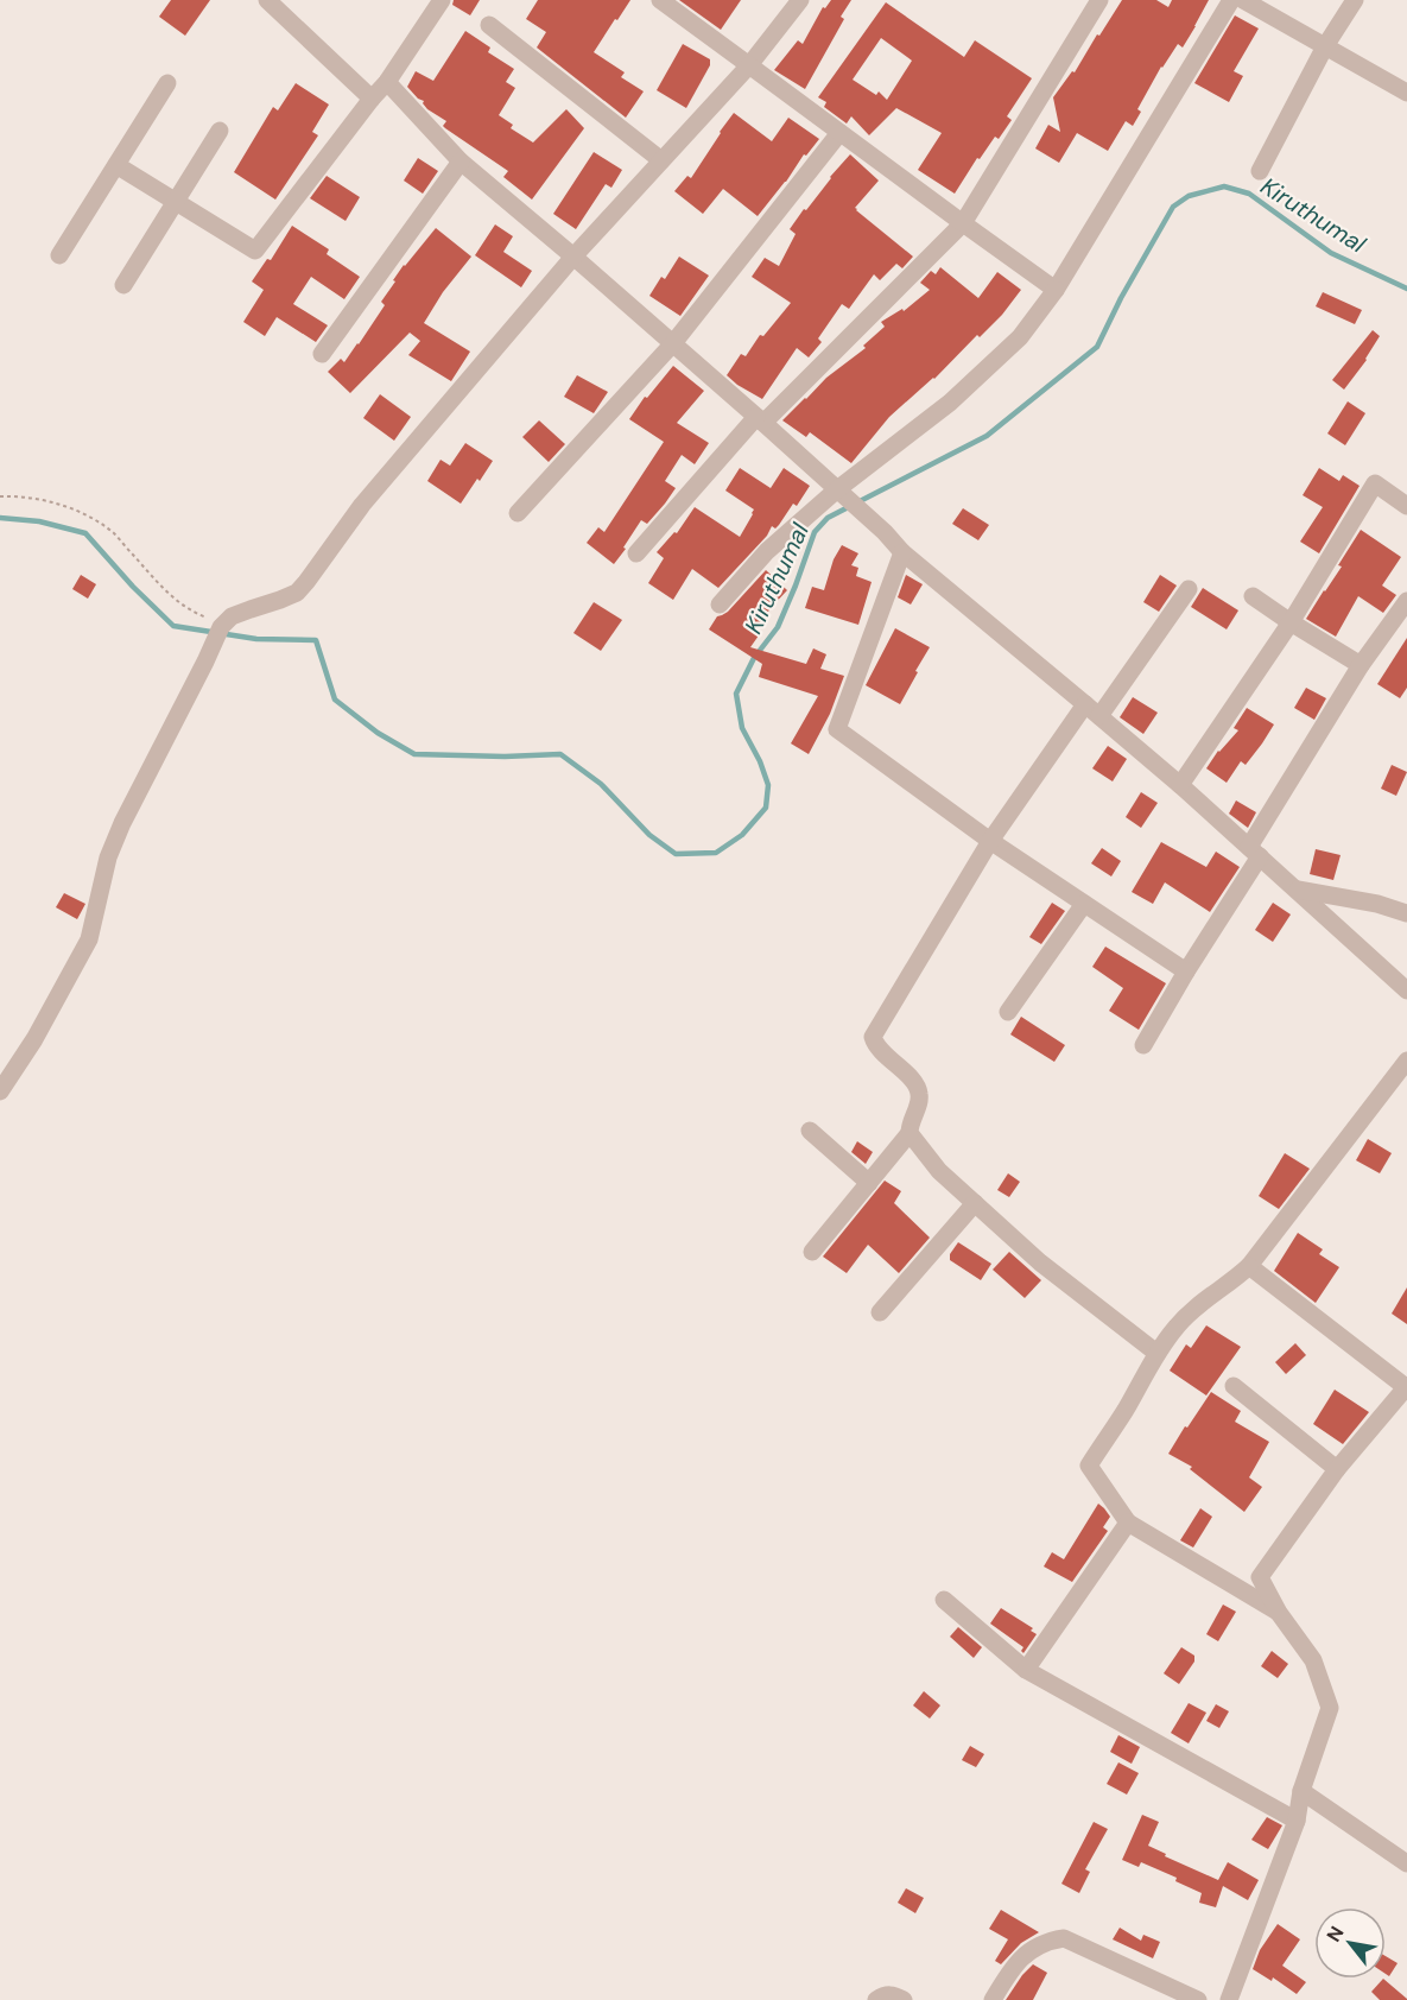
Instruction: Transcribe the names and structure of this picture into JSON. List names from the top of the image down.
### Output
{
  "water": ["Kiruthumal"],
  "north": "top left"
}
